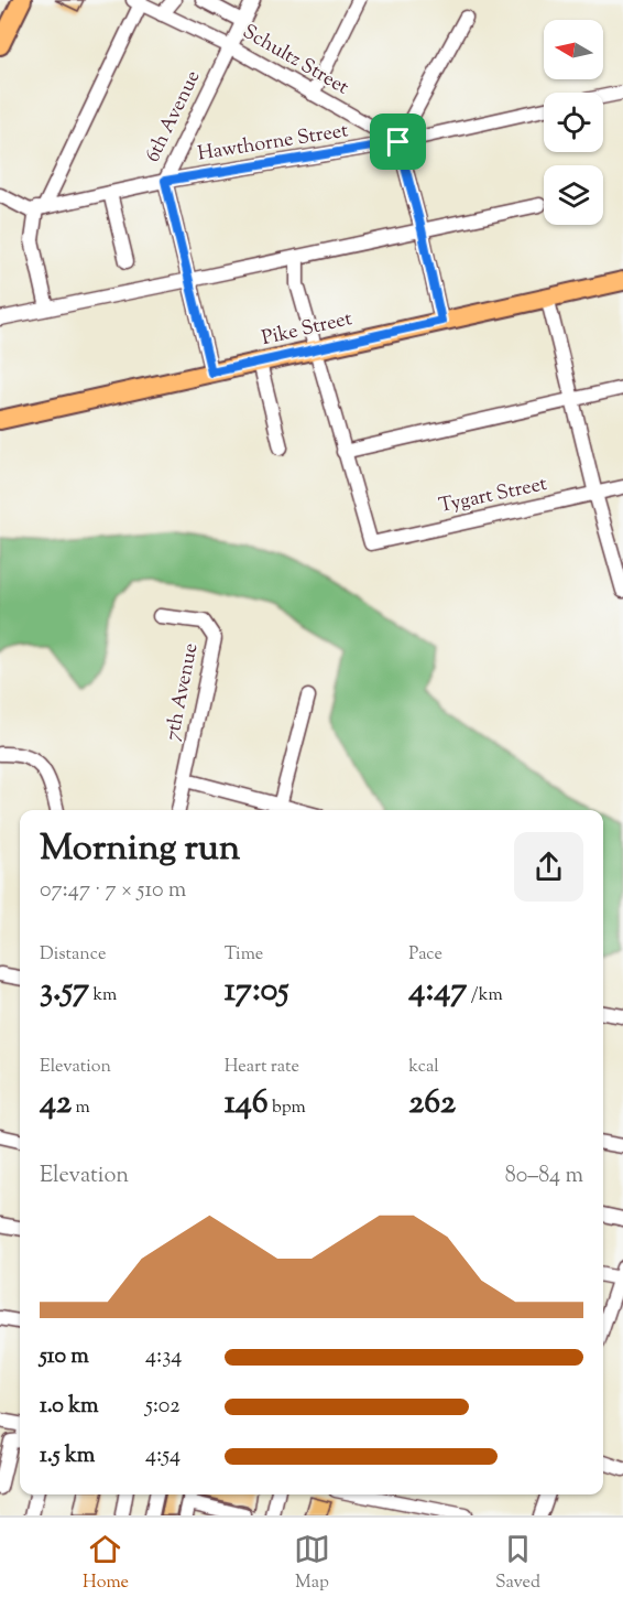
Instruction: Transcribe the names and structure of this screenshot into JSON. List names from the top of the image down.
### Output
{
  "streets": {
    "main road": ["Pike Street"],
    "street": [
      "Schultz Street",
      "6th Avenue",
      "Hawthorne Street",
      "Tygart Street",
      "7th Avenue"
    ]
  },
  "crossings": [
    ["Schultz Street", "6th Avenue"],
    ["Schultz Street", "Hawthorne Street"],
    ["6th Avenue", "Hawthorne Street"],
    ["6th Avenue", "Pike Street"]
  ],
  "north": "left",
  "page": {
    "heading": ["Morning run", "07:47 · 7 × 510 m"],
    "stats": [
      ["Distance", "3.57 km"],
      ["Time", "17:05"],
      ["Pace", "4:47 /km"],
      ["Elevation", "42 m"],
      ["Heart rate", "146 bpm"],
      ["kcal", "262"]
    ],
    "chart": ["Elevation", "80–84 m"],
    "list": [
      {
        "name": "510 m",
        "note": "4:34"
      },
      {
        "name": "1.0 km",
        "note": "5:02"
      },
      {
        "name": "1.5 km",
        "note": "4:54"
      }
    ],
    "tabs": ["Home", "Map", "Saved"]
  }
}
